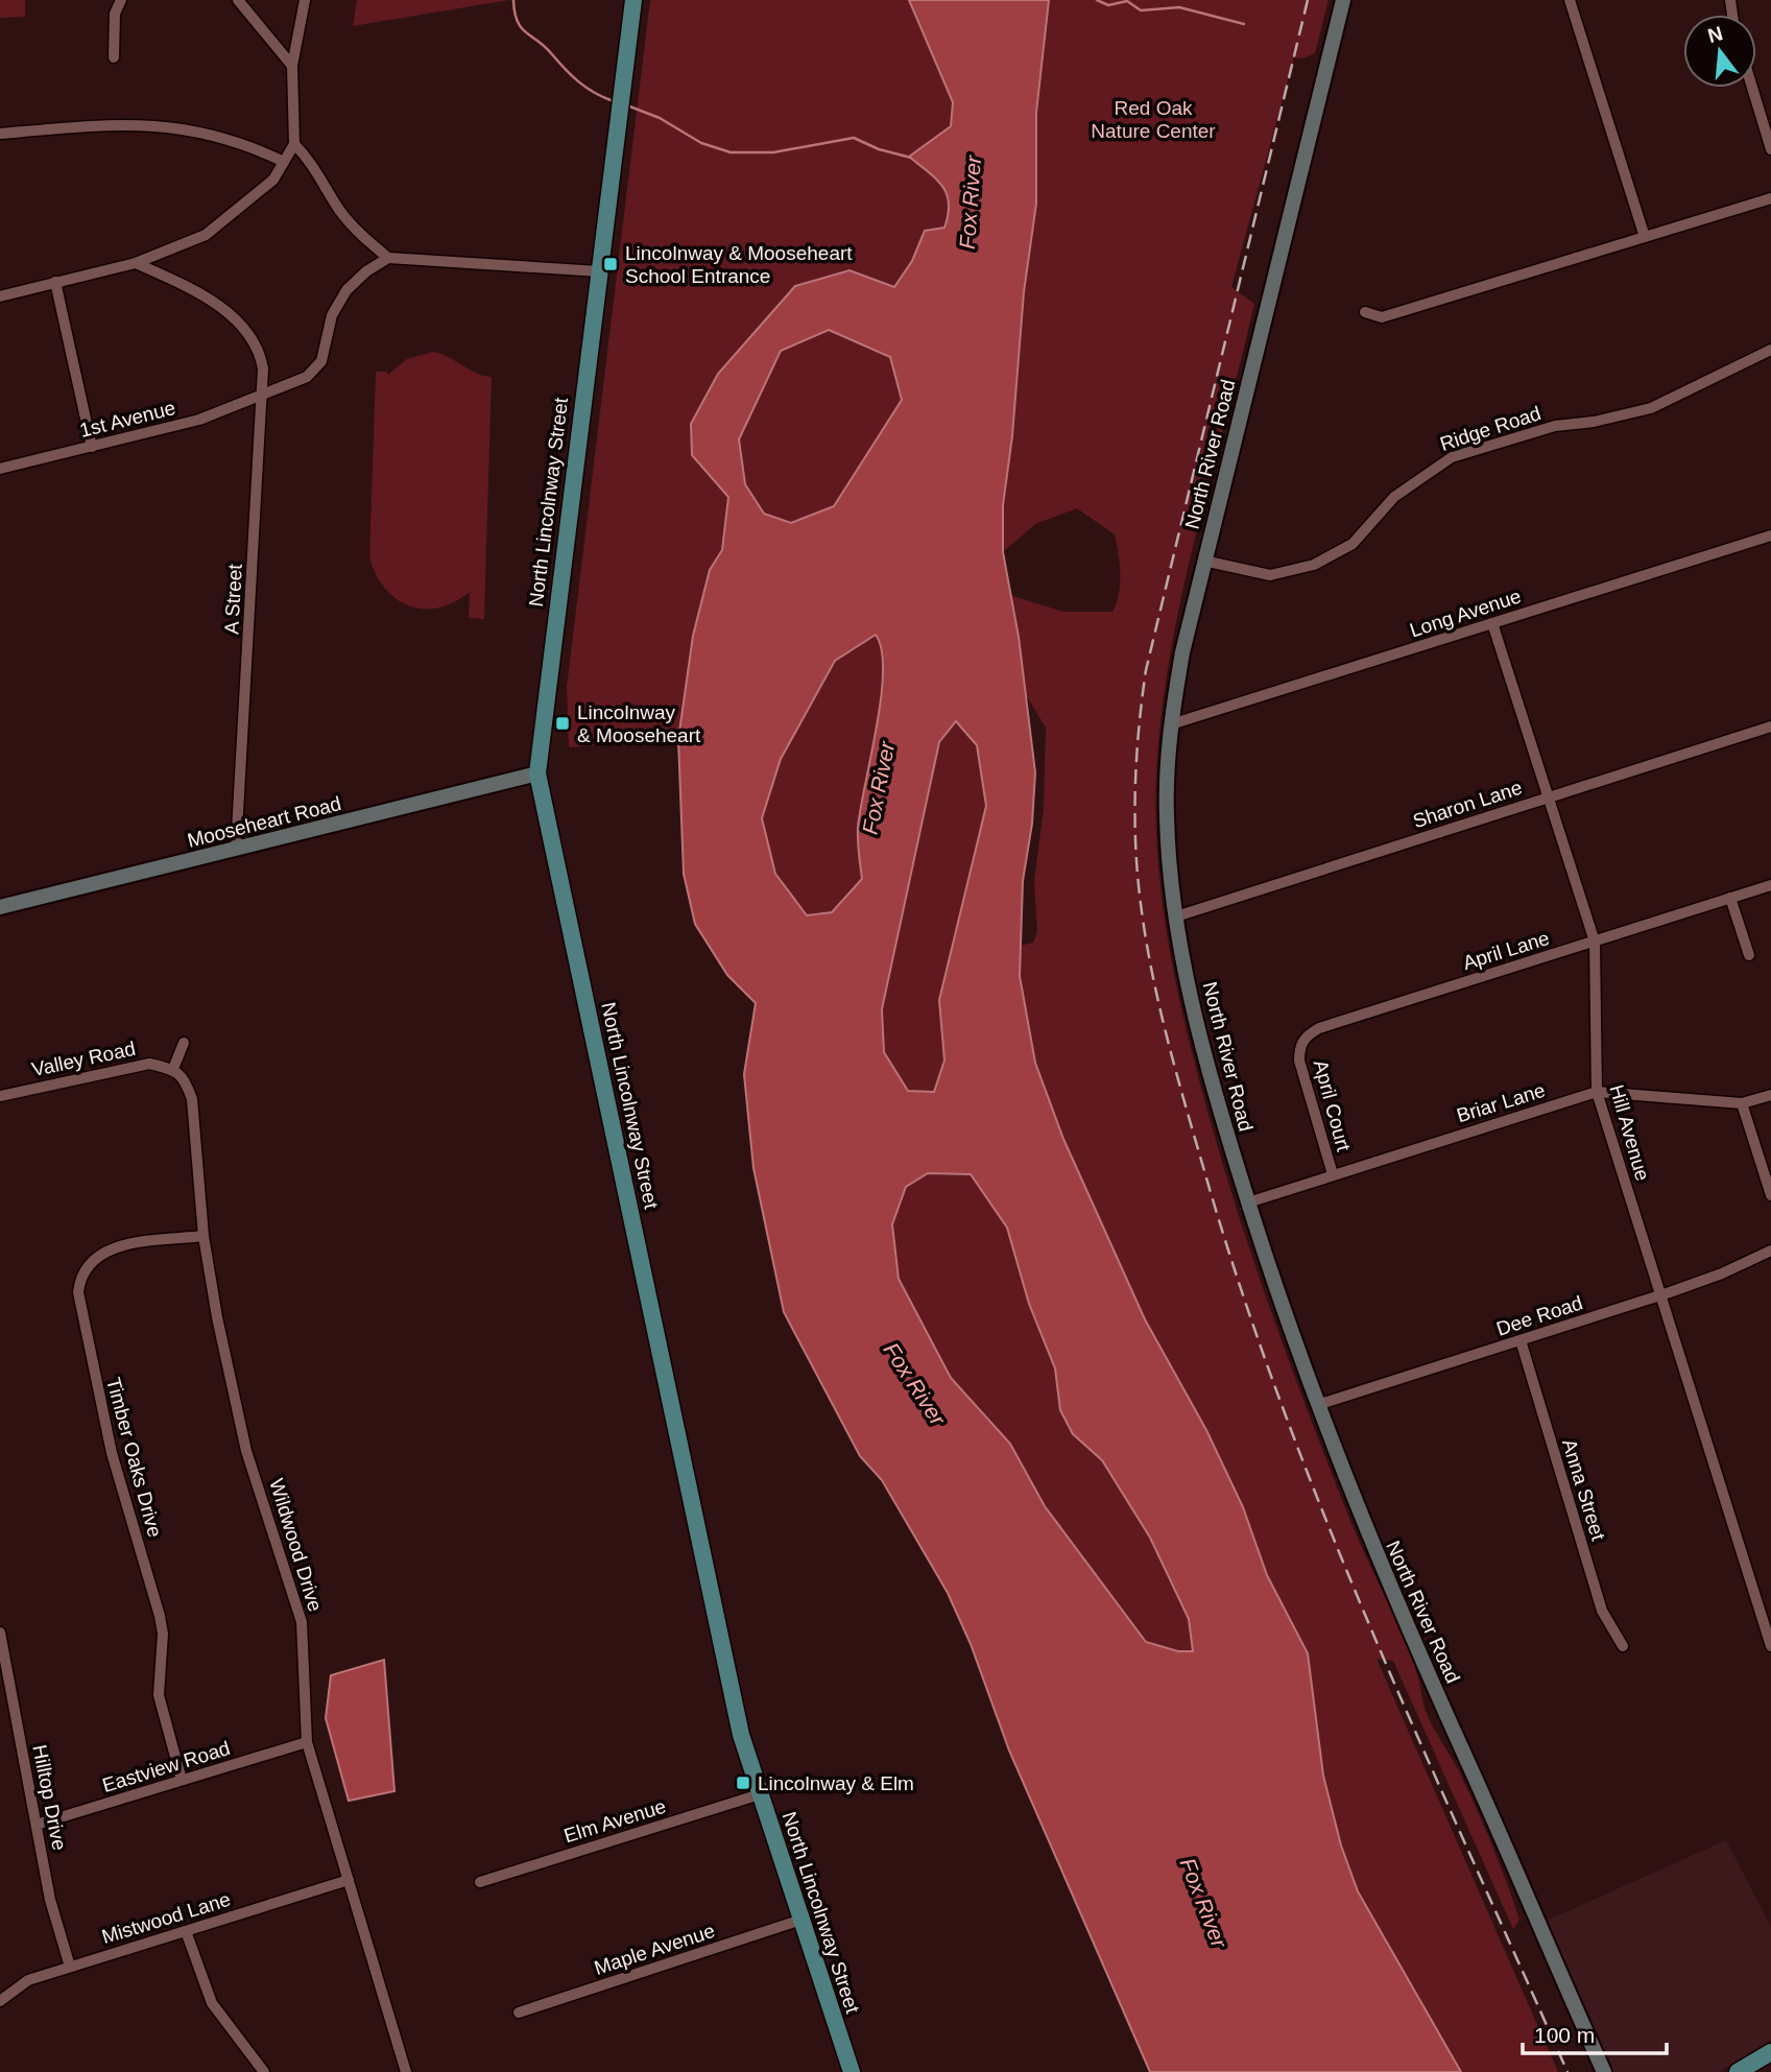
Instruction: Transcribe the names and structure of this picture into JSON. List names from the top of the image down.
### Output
{
  "streets": {
    "main road": ["North River Road", "North Lincolnway Street", "Mooseheart Road"],
    "street": [
      "1st Avenue",
      "Ridge Road",
      "A Street",
      "Long Avenue",
      "Sharon Lane",
      "April Lane",
      "Valley Road",
      "Briar Lane",
      "April Court",
      "Hill Avenue",
      "Dee Road",
      "Timber Oaks Drive",
      "Anna Street",
      "Wildwood Drive",
      "Eastview Road",
      "Hilltop Drive",
      "Elm Avenue",
      "Mistwood Lane",
      "Maple Avenue"
    ]
  },
  "crossings": [
    ["1st Avenue", "A Street"],
    ["Ridge Road", "North River Road"],
    ["North River Road", "Long Avenue"],
    ["North River Road", "Sharon Lane"],
    ["North River Road", "Briar Lane"],
    ["North River Road", "Dee Road"],
    ["North Lincolnway Street", "Mooseheart Road"],
    ["North Lincolnway Street", "Elm Avenue"],
    ["North Lincolnway Street", "Maple Avenue"],
    ["A Street", "Mooseheart Road"],
    ["Long Avenue", "Hill Avenue"],
    ["Sharon Lane", "Hill Avenue"],
    ["April Lane", "April Court"],
    ["April Lane", "Hill Avenue"],
    ["Valley Road", "Wildwood Drive"],
    ["Briar Lane", "April Court"],
    ["Briar Lane", "Hill Avenue"],
    ["Hill Avenue", "Dee Road"],
    ["Dee Road", "Anna Street"],
    ["Timber Oaks Drive", "Wildwood Drive"],
    ["Timber Oaks Drive", "Eastview Road"],
    ["Wildwood Drive", "Eastview Road"],
    ["Wildwood Drive", "Mistwood Lane"],
    ["Eastview Road", "Hilltop Drive"],
    ["Hilltop Drive", "Mistwood Lane"]
  ],
  "water": ["Fox River"],
  "parks": ["Red Oak Nature Center"],
  "places": {
    "transit": ["Lincolnway & Mooseheart School Entrance", "Lincolnway & Mooseheart", "Lincolnway & Elm"]
  },
  "scale_bar": "100 m",
  "north": "top"
}
